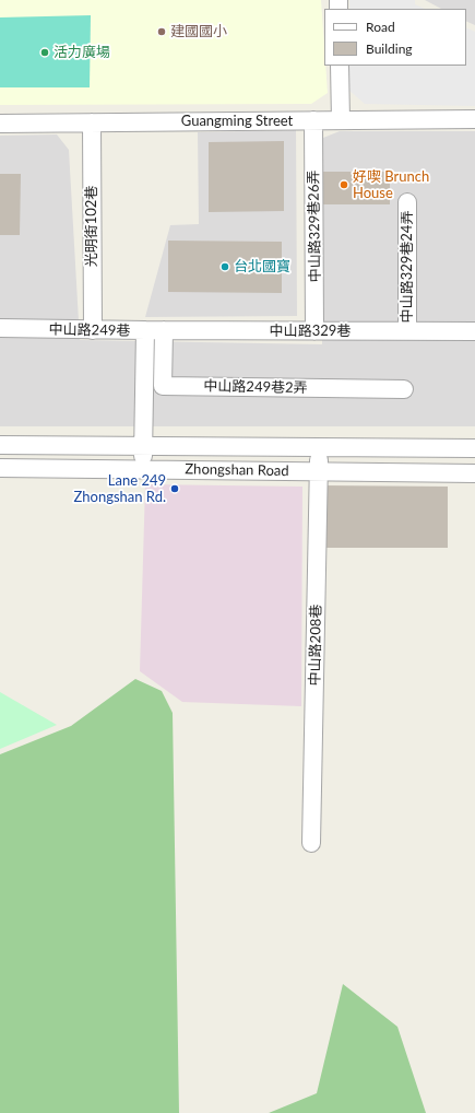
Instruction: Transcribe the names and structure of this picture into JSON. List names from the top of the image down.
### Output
{
  "streets": {
    "street": [
      "Guangming Street",
      "光明街102巷",
      "中山路329巷26弄",
      "中山路329巷24弄",
      "中山路249巷",
      "中山路329巷",
      "中山路249巷2弄",
      "Zhongshan Road",
      "中山路208巷"
    ]
  },
  "crossings": [
    ["Guangming Street", "光明街102巷"],
    ["Guangming Street", "中山路329巷26弄"],
    ["光明街102巷", "中山路249巷"],
    ["中山路329巷26弄", "中山路329巷"],
    ["中山路329巷24弄", "中山路329巷"],
    ["中山路249巷", "中山路329巷"],
    ["中山路249巷", "Zhongshan Road"],
    ["中山路329巷", "中山路249巷2弄"],
    ["Zhongshan Road", "中山路208巷"]
  ],
  "places": [
    "建國國小",
    "活力廣場",
    "好喫 Brunch House",
    "台北國寶",
    "Lane 249 Zhongshan Rd."
  ],
  "legend": ["Road", "Building"]
}
